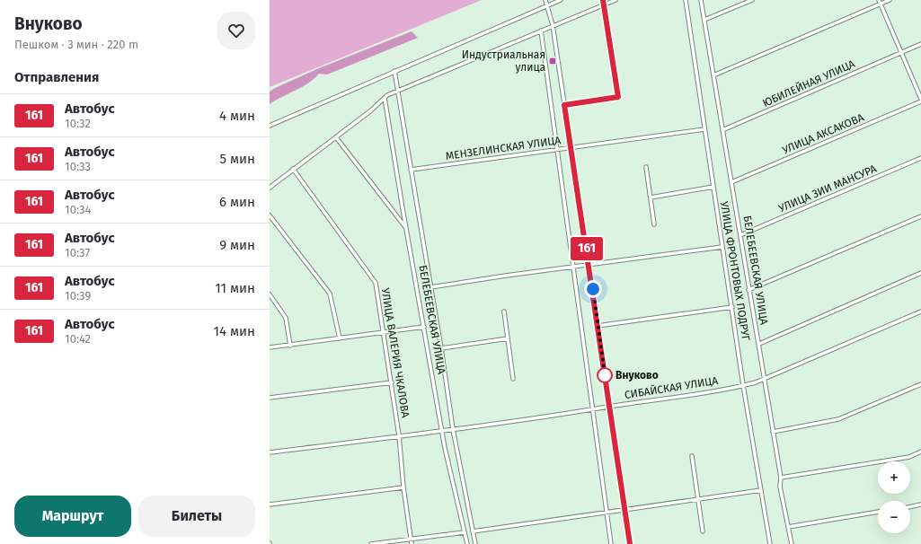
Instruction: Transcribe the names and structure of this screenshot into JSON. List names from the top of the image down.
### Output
{
  "streets": {
    "street": [
      "ЮБИЛЕЙНАЯ УЛИЦА",
      "УЛИЦА АКСАКОВА",
      "МЕНЗЕЛИНСКАЯ УЛИЦА",
      "УЛИЦА ЗИИ МАНСУРА",
      "БЕЛЕБЕЕВСКАЯ УЛИЦА",
      "УЛИЦА ФРОНТОВЫХ ПОДРУГ",
      "УЛИЦА ВАЛЕРИЯ ЧКАЛОВА",
      "СИБАЙСКАЯ УЛИЦА"
    ]
  },
  "crossings": [
    ["ЮБИЛЕЙНАЯ УЛИЦА", "БЕЛЕБЕЕВСКАЯ УЛИЦА"],
    ["УЛИЦА АКСАКОВА", "БЕЛЕБЕЕВСКАЯ УЛИЦА"],
    ["МЕНЗЕЛИНСКАЯ УЛИЦА", "БЕЛЕБЕЕВСКАЯ УЛИЦА"],
    ["МЕНЗЕЛИНСКАЯ УЛИЦА", "УЛИЦА ФРОНТОВЫХ ПОДРУГ"],
    ["УЛИЦА ЗИИ МАНСУРА", "БЕЛЕБЕЕВСКАЯ УЛИЦА"],
    ["БЕЛЕБЕЕВСКАЯ УЛИЦА", "СИБАЙСКАЯ УЛИЦА"],
    ["УЛИЦА ФРОНТОВЫХ ПОДРУГ", "СИБАЙСКАЯ УЛИЦА"],
    ["УЛИЦА ВАЛЕРИЯ ЧКАЛОВА", "СИБАЙСКАЯ УЛИЦА"]
  ],
  "places": {
    "transit": ["Индустриальная улица"],
    "other": ["Внуково"]
  },
  "lines": ["bus line 161"],
  "page": {
    "heading": [
      ["Внуково", "Пешком · 3 мин · 220 m"],
      "Отправления"
    ],
    "on_map": "161",
    "list": [
      {
        "mark": "161",
        "name": "Автобус",
        "note": "10:32",
        "value": "4 мин"
      },
      {
        "mark": "161",
        "name": "Автобус",
        "note": "10:33",
        "value": "5 мин"
      },
      {
        "mark": "161",
        "name": "Автобус",
        "note": "10:34",
        "value": "6 мин"
      },
      {
        "mark": "161",
        "name": "Автобус",
        "note": "10:37",
        "value": "9 мин"
      },
      {
        "mark": "161",
        "name": "Автобус",
        "note": "10:39",
        "value": "11 мин"
      },
      {
        "mark": "161",
        "name": "Автобус",
        "note": "10:42",
        "value": "14 мин"
      }
    ],
    "map_buttons": ["+", "−"],
    "buttons": ["Маршрут", "Билеты"]
  }
}
